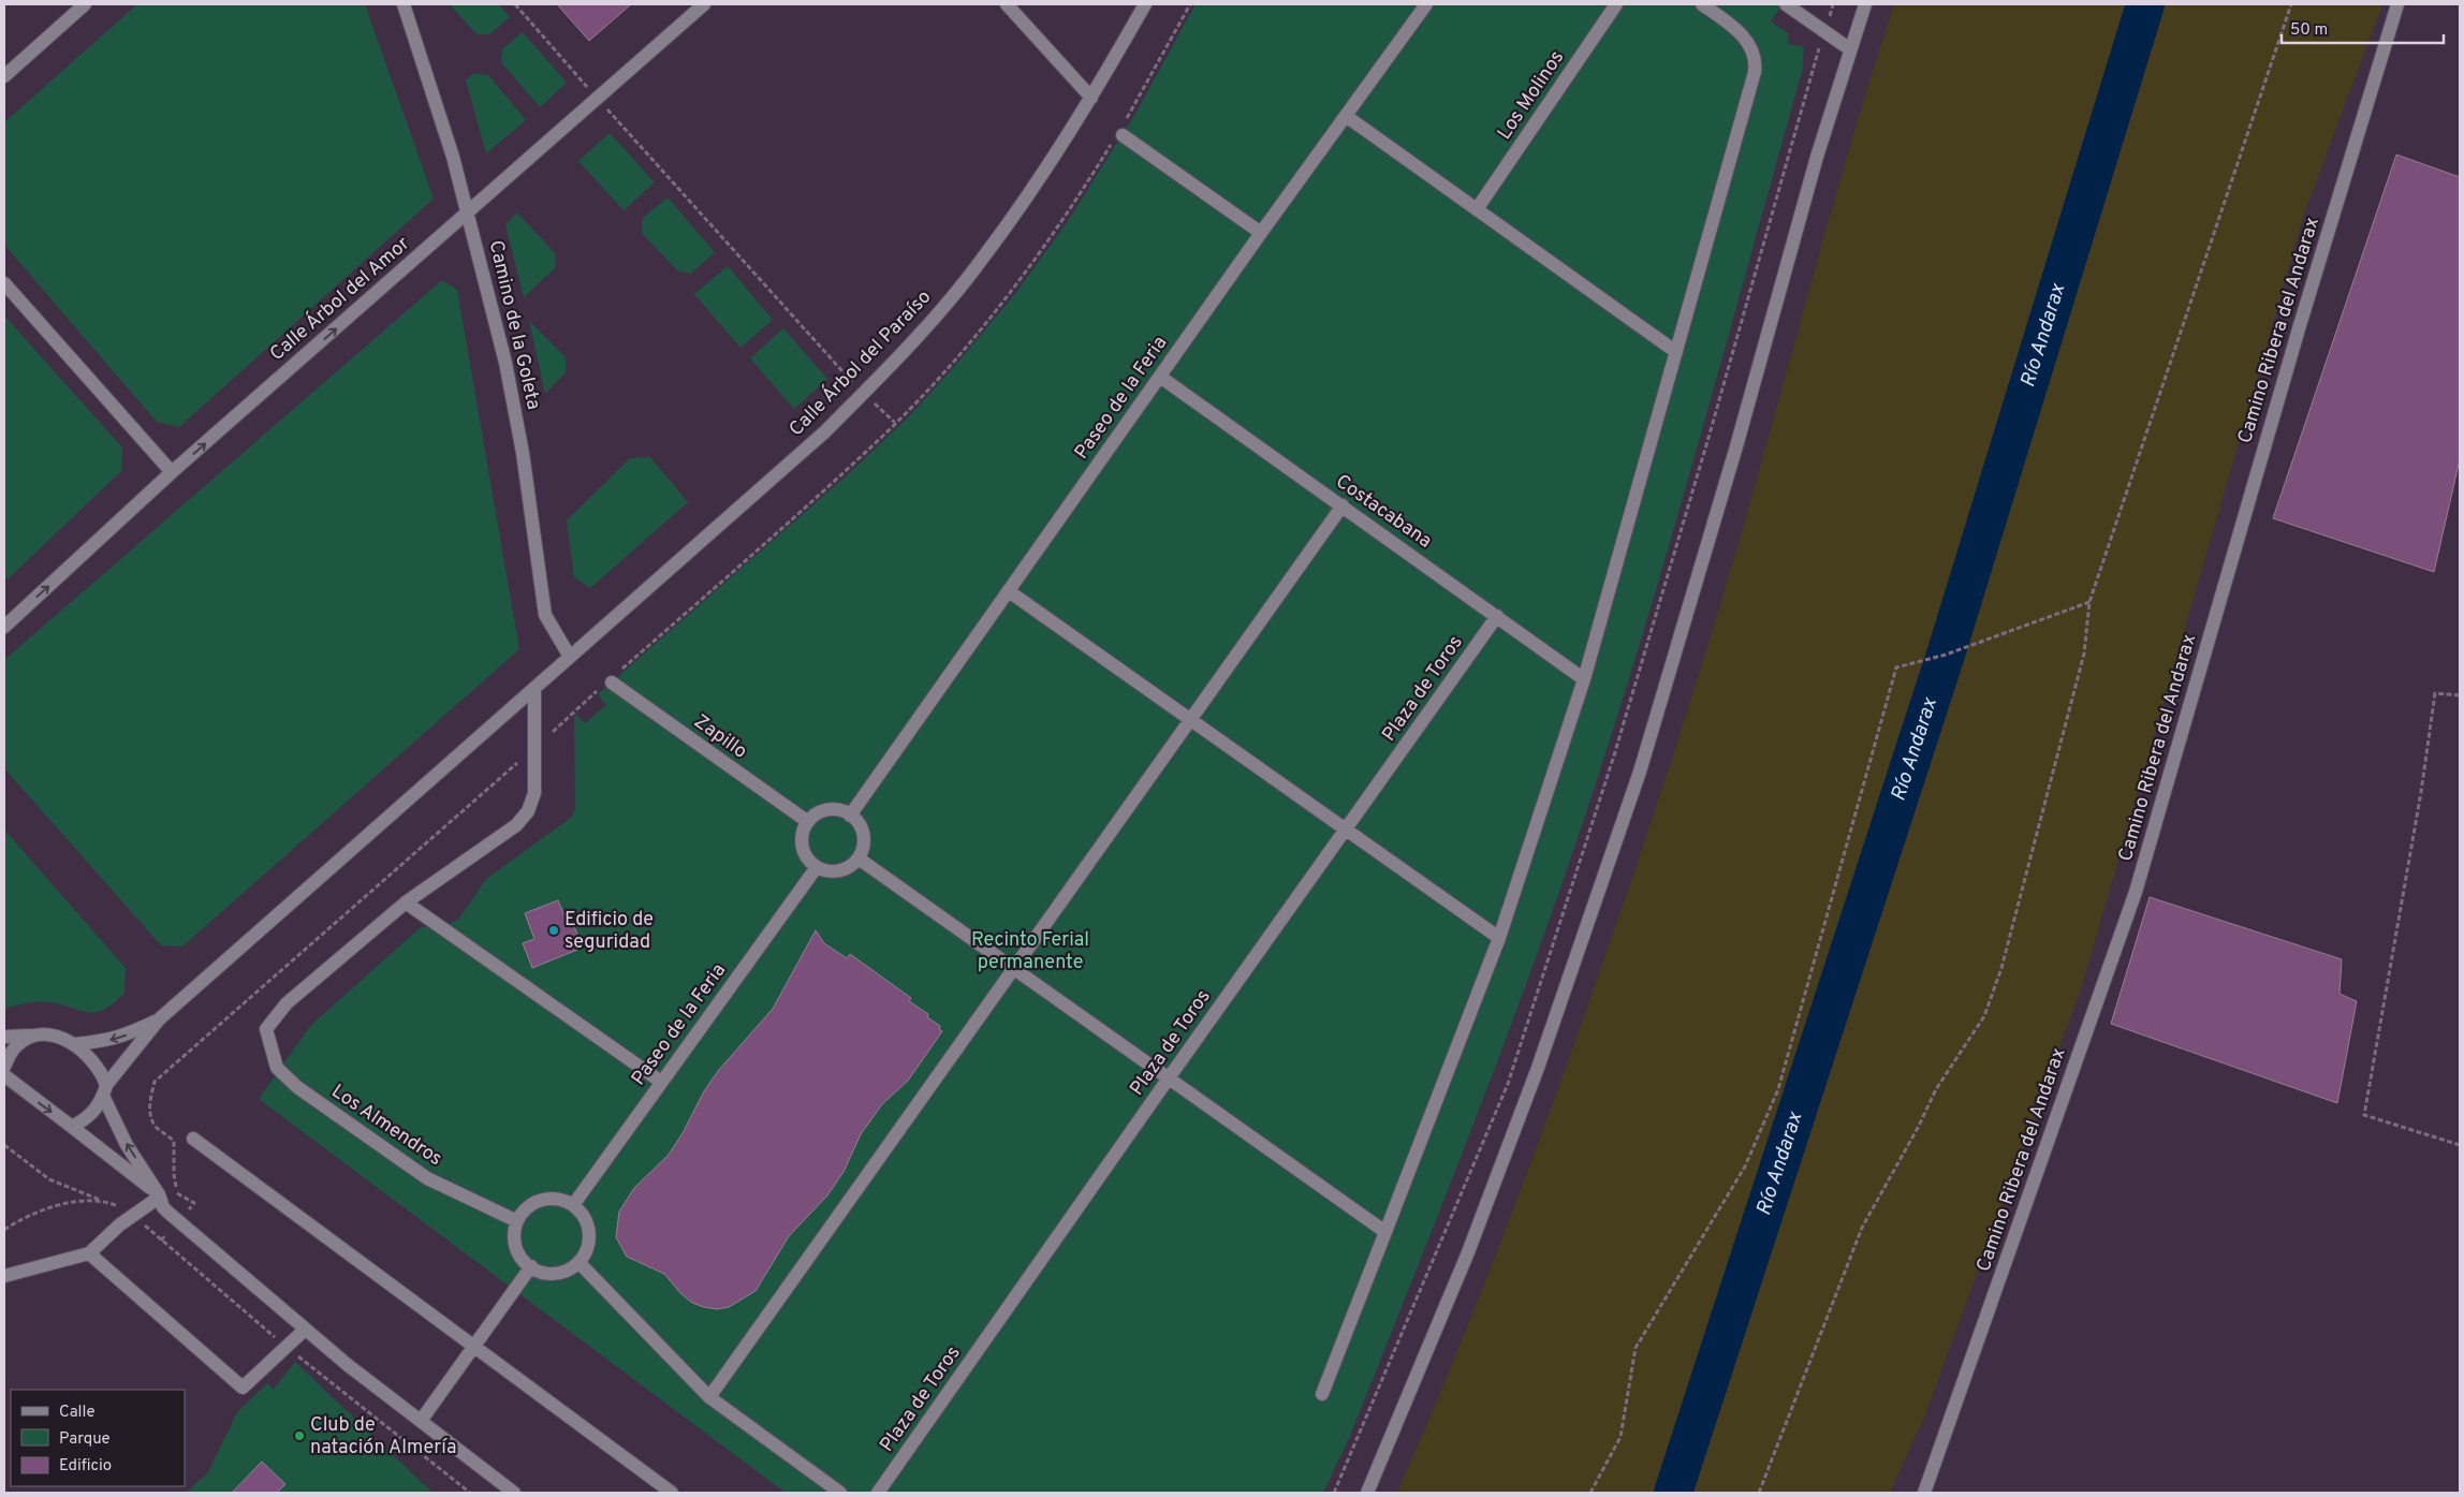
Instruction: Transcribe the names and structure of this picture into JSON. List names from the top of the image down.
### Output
{
  "streets": {
    "street": [
      "Los Molinos",
      "Calle Árbol del Amor",
      "Camino de la Goleta",
      "Camino Ribera del Andarax",
      "Calle Árbol del Paraíso",
      "Paseo de la Feria",
      "Costacabana",
      "Plaza de Toros",
      "Zapillo",
      "Los Almendros"
    ]
  },
  "crossings": [
    ["Calle Árbol del Amor", "Camino de la Goleta"],
    ["Camino de la Goleta", "Calle Árbol del Paraíso"],
    ["Paseo de la Feria", "Costacabana"],
    ["Paseo de la Feria", "Zapillo"],
    ["Paseo de la Feria", "Los Almendros"],
    ["Costacabana", "Plaza de Toros"]
  ],
  "one_way": ["Calle Árbol del Amor"],
  "water": ["Río Andarax"],
  "parks": ["Recinto Ferial permanente"],
  "places": ["Edificio de seguridad", "Club de natación Almería"],
  "legend": ["Calle", "Parque", "Edificio"],
  "scale_bar": "50 m"
}
